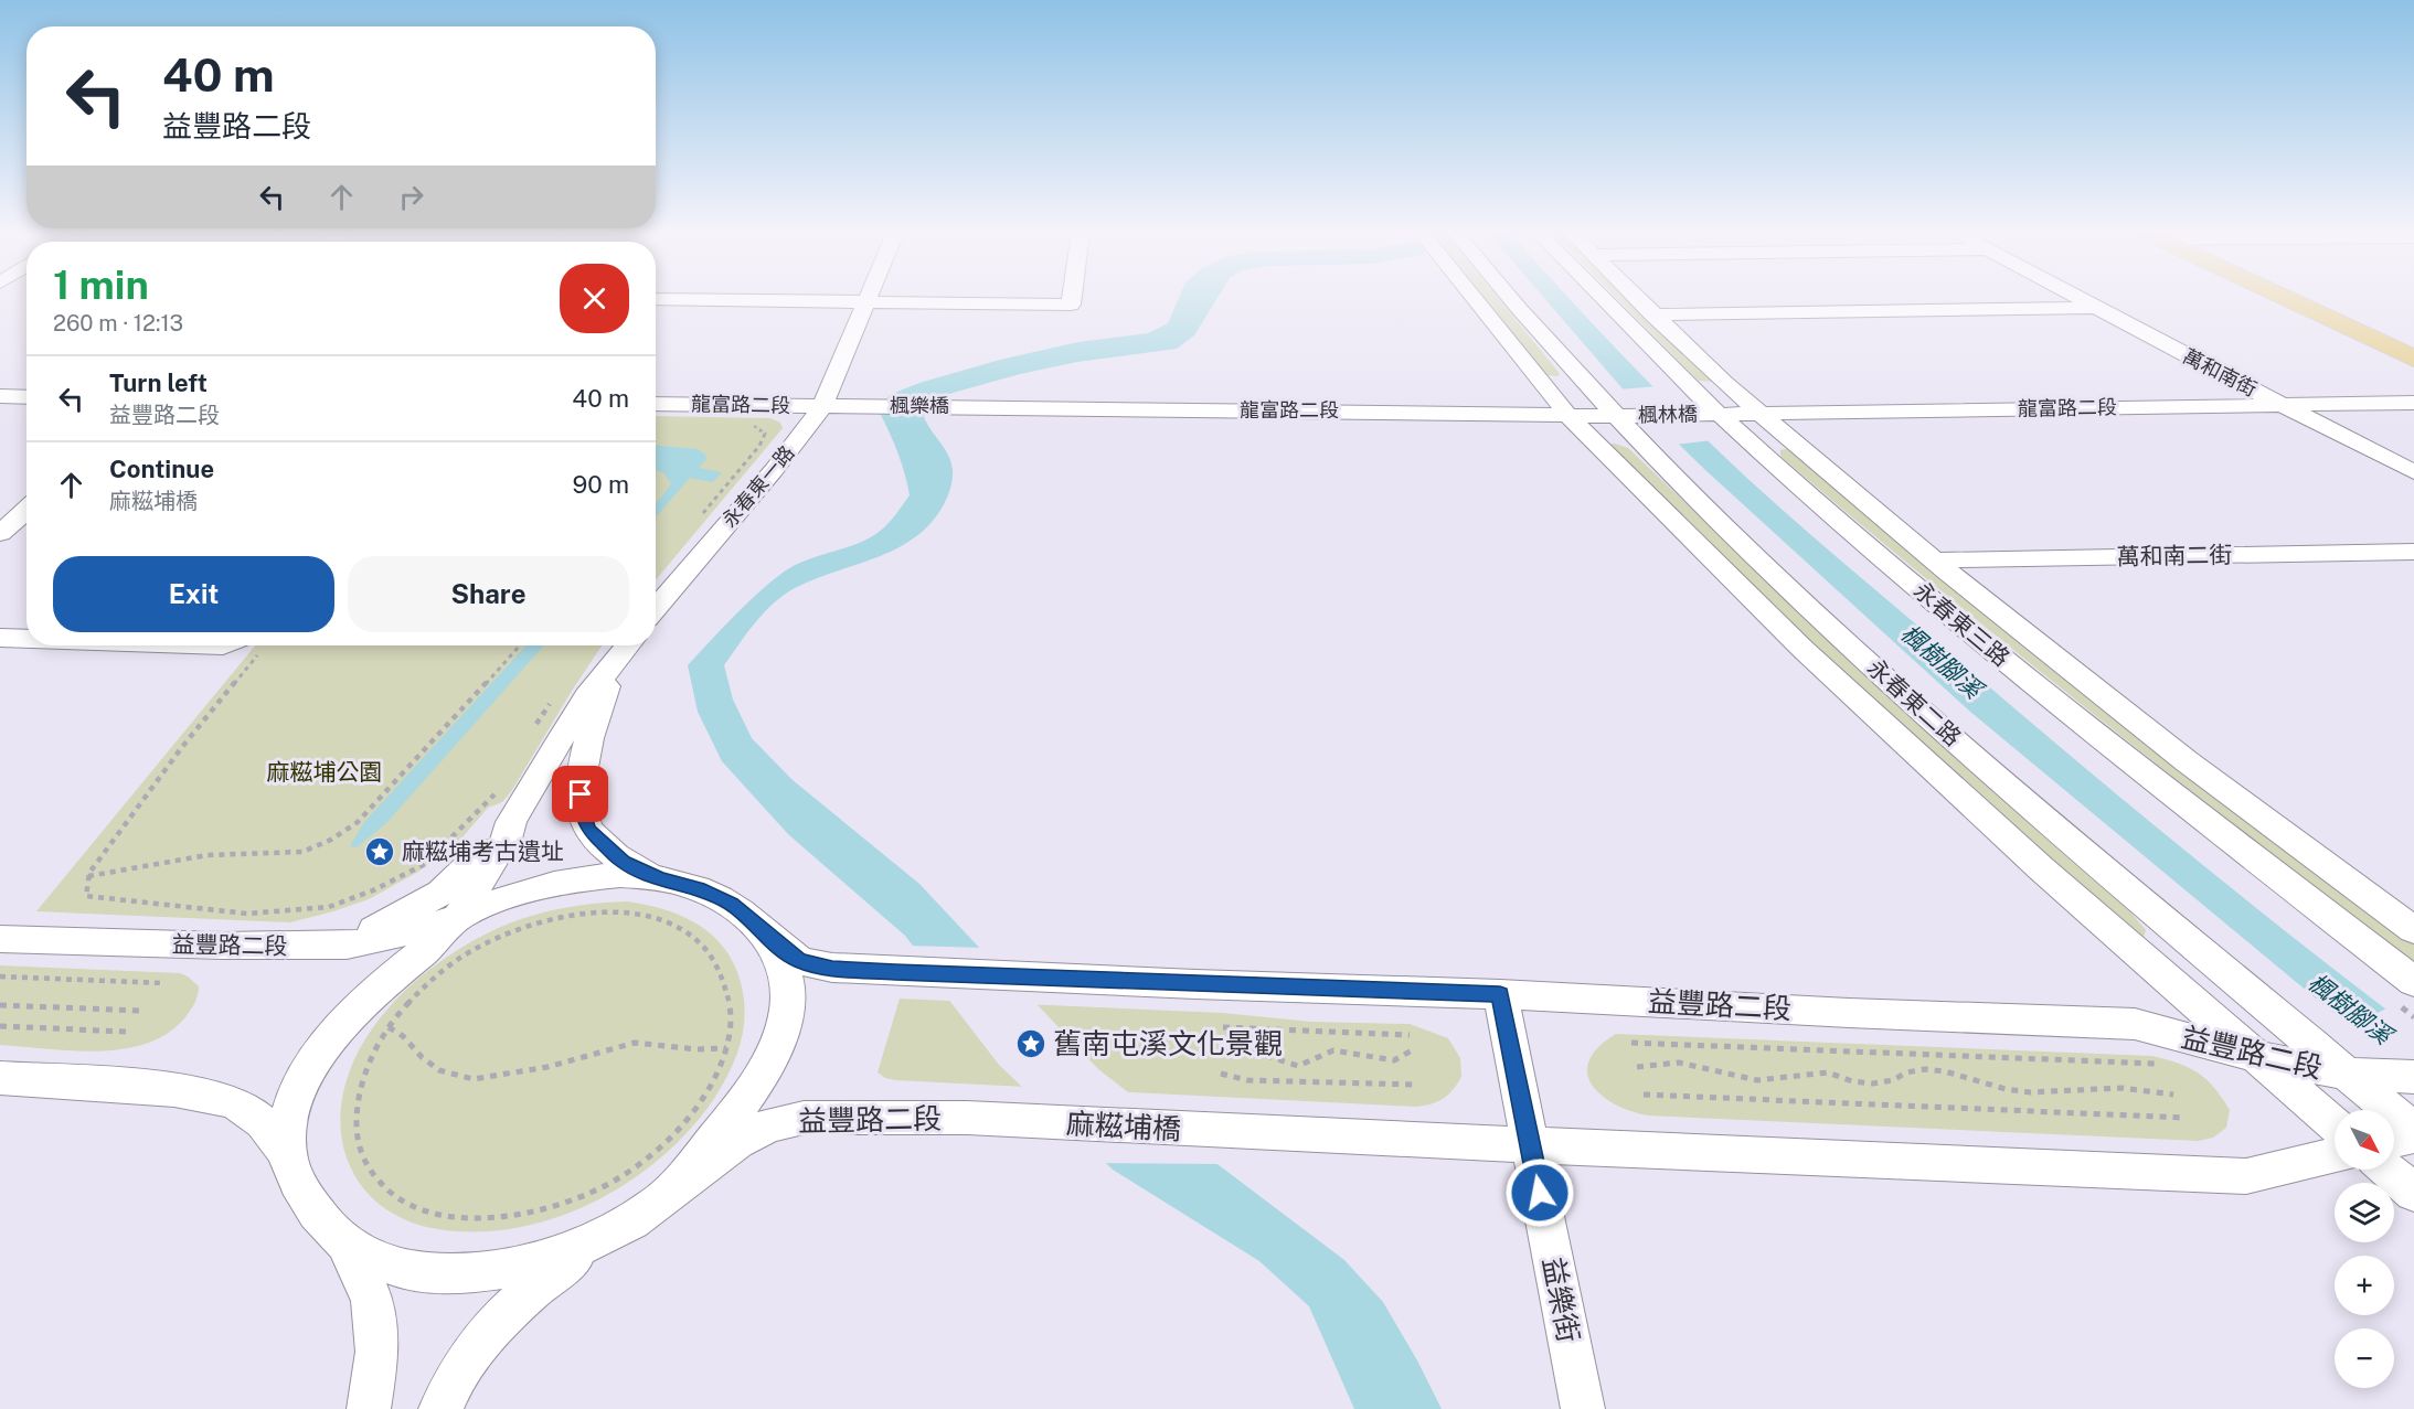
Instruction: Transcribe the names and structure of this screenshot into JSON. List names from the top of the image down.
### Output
{
  "streets": {
    "street": [
      "萬和南街",
      "龍富路二段",
      "楓樂橋",
      "楓林橋",
      "永春東一路",
      "萬和南二街",
      "永春東三路",
      "永春東二路",
      "益豐路二段",
      "麻糍埔橋",
      "益樂街"
    ]
  },
  "crossings": [
    ["萬和南街", "龍富路二段"],
    ["龍富路二段", "楓樂橋"],
    ["龍富路二段", "楓林橋"],
    ["龍富路二段", "永春東一路"],
    ["龍富路二段", "永春東三路"],
    ["龍富路二段", "永春東二路"],
    ["楓林橋", "永春東三路"],
    ["楓林橋", "永春東二路"],
    ["萬和南二街", "永春東三路"],
    ["永春東二路", "益豐路二段"],
    ["益豐路二段", "麻糍埔橋"],
    ["益豐路二段", "益樂街"],
    ["麻糍埔橋", "益樂街"]
  ],
  "water": ["楓樹腳溪"],
  "parks": ["麻糍埔公園"],
  "places": {
    "place": ["麻糍埔考古遺址", "舊南屯溪文化景觀"]
  },
  "north": "bottom right",
  "page": {
    "turn": ["40 m", "益豐路二段"],
    "heading": ["1 min", "260 m · 12:13"],
    "list": [
      {
        "name": "Turn left",
        "note": "益豐路二段",
        "value": "40 m"
      },
      {
        "name": "Continue",
        "note": "麻糍埔橋",
        "value": "90 m"
      }
    ],
    "buttons": ["Exit", "Share"],
    "map_buttons": ["+", "−"]
  }
}
